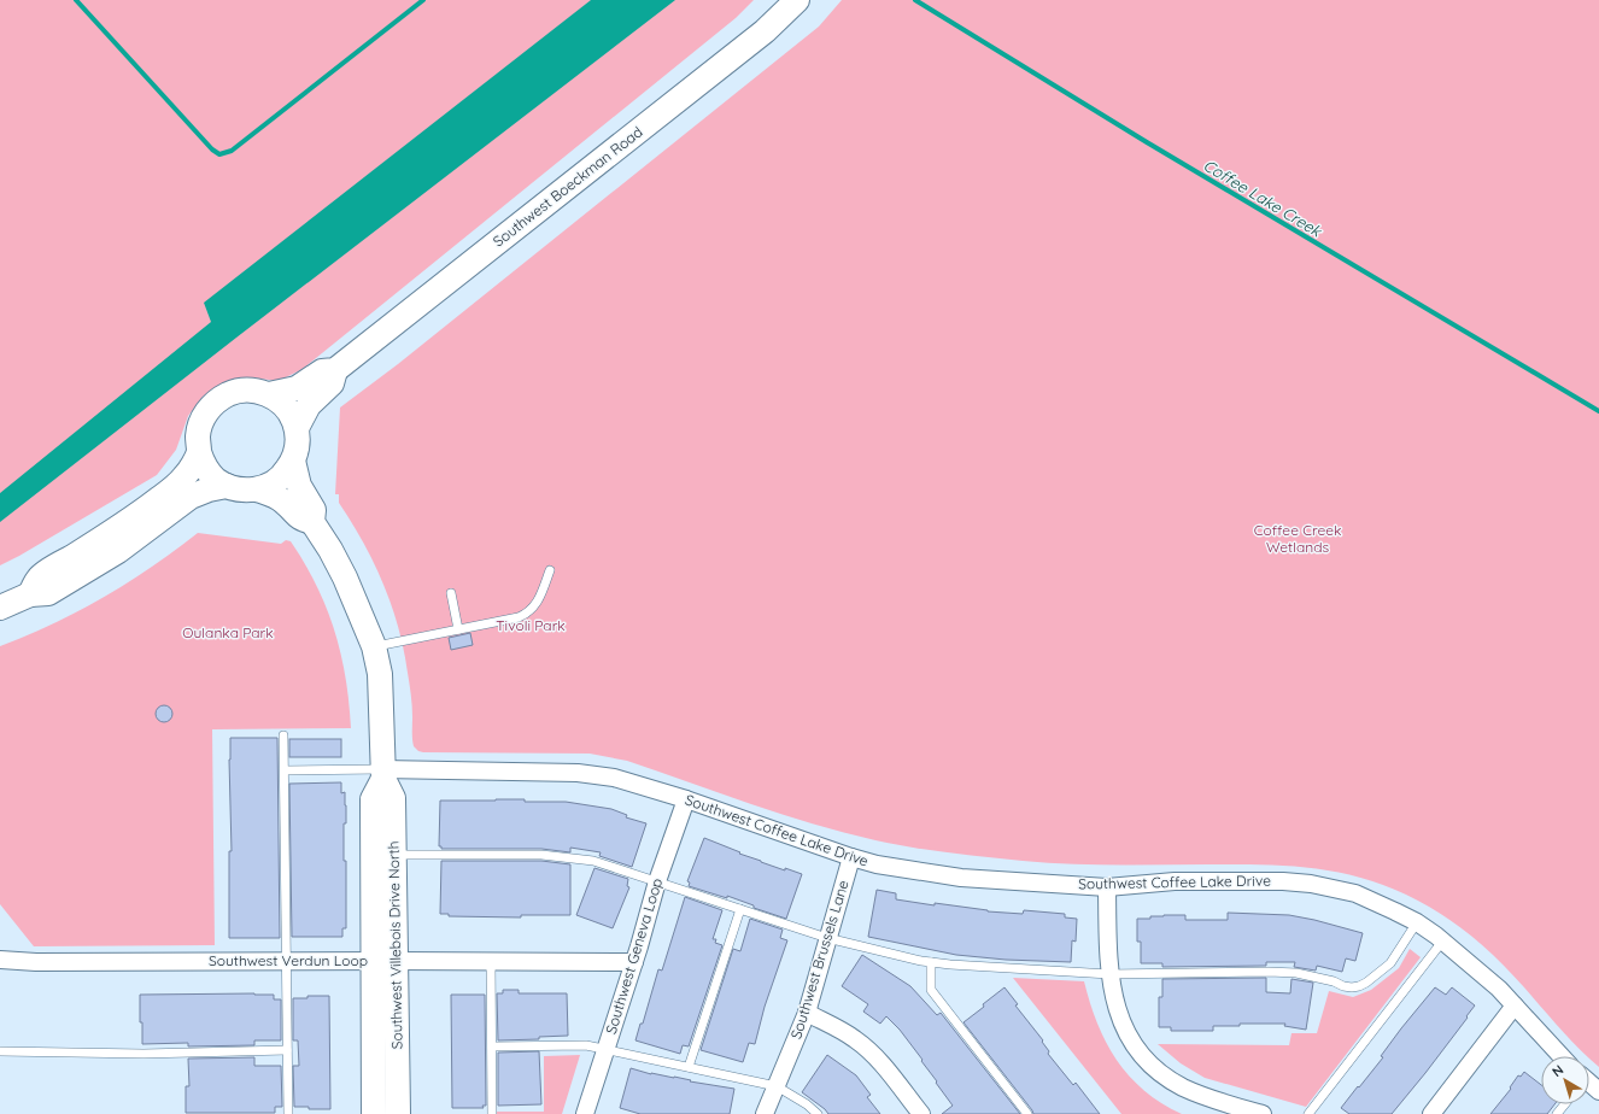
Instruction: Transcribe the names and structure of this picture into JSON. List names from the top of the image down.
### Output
{
  "streets": {
    "main road": ["Southwest Boeckman Road", "Southwest Villebois Drive North"],
    "street": [
      "Southwest Coffee Lake Drive",
      "Southwest Geneva Loop",
      "Southwest Brussels Lane",
      "Southwest Verdun Loop"
    ]
  },
  "crossings": [
    ["Southwest Boeckman Road", "Southwest Villebois Drive North"],
    ["Southwest Coffee Lake Drive", "Southwest Villebois Drive North"],
    ["Southwest Coffee Lake Drive", "Southwest Geneva Loop"],
    ["Southwest Coffee Lake Drive", "Southwest Brussels Lane"],
    ["Southwest Villebois Drive North", "Southwest Verdun Loop"],
    ["Southwest Geneva Loop", "Southwest Verdun Loop"]
  ],
  "water": ["Coffee Lake Creek"],
  "parks": ["Coffee Creek Wetlands", "Tivoli Park", "Oulanka Park"],
  "north": "top left"
}
